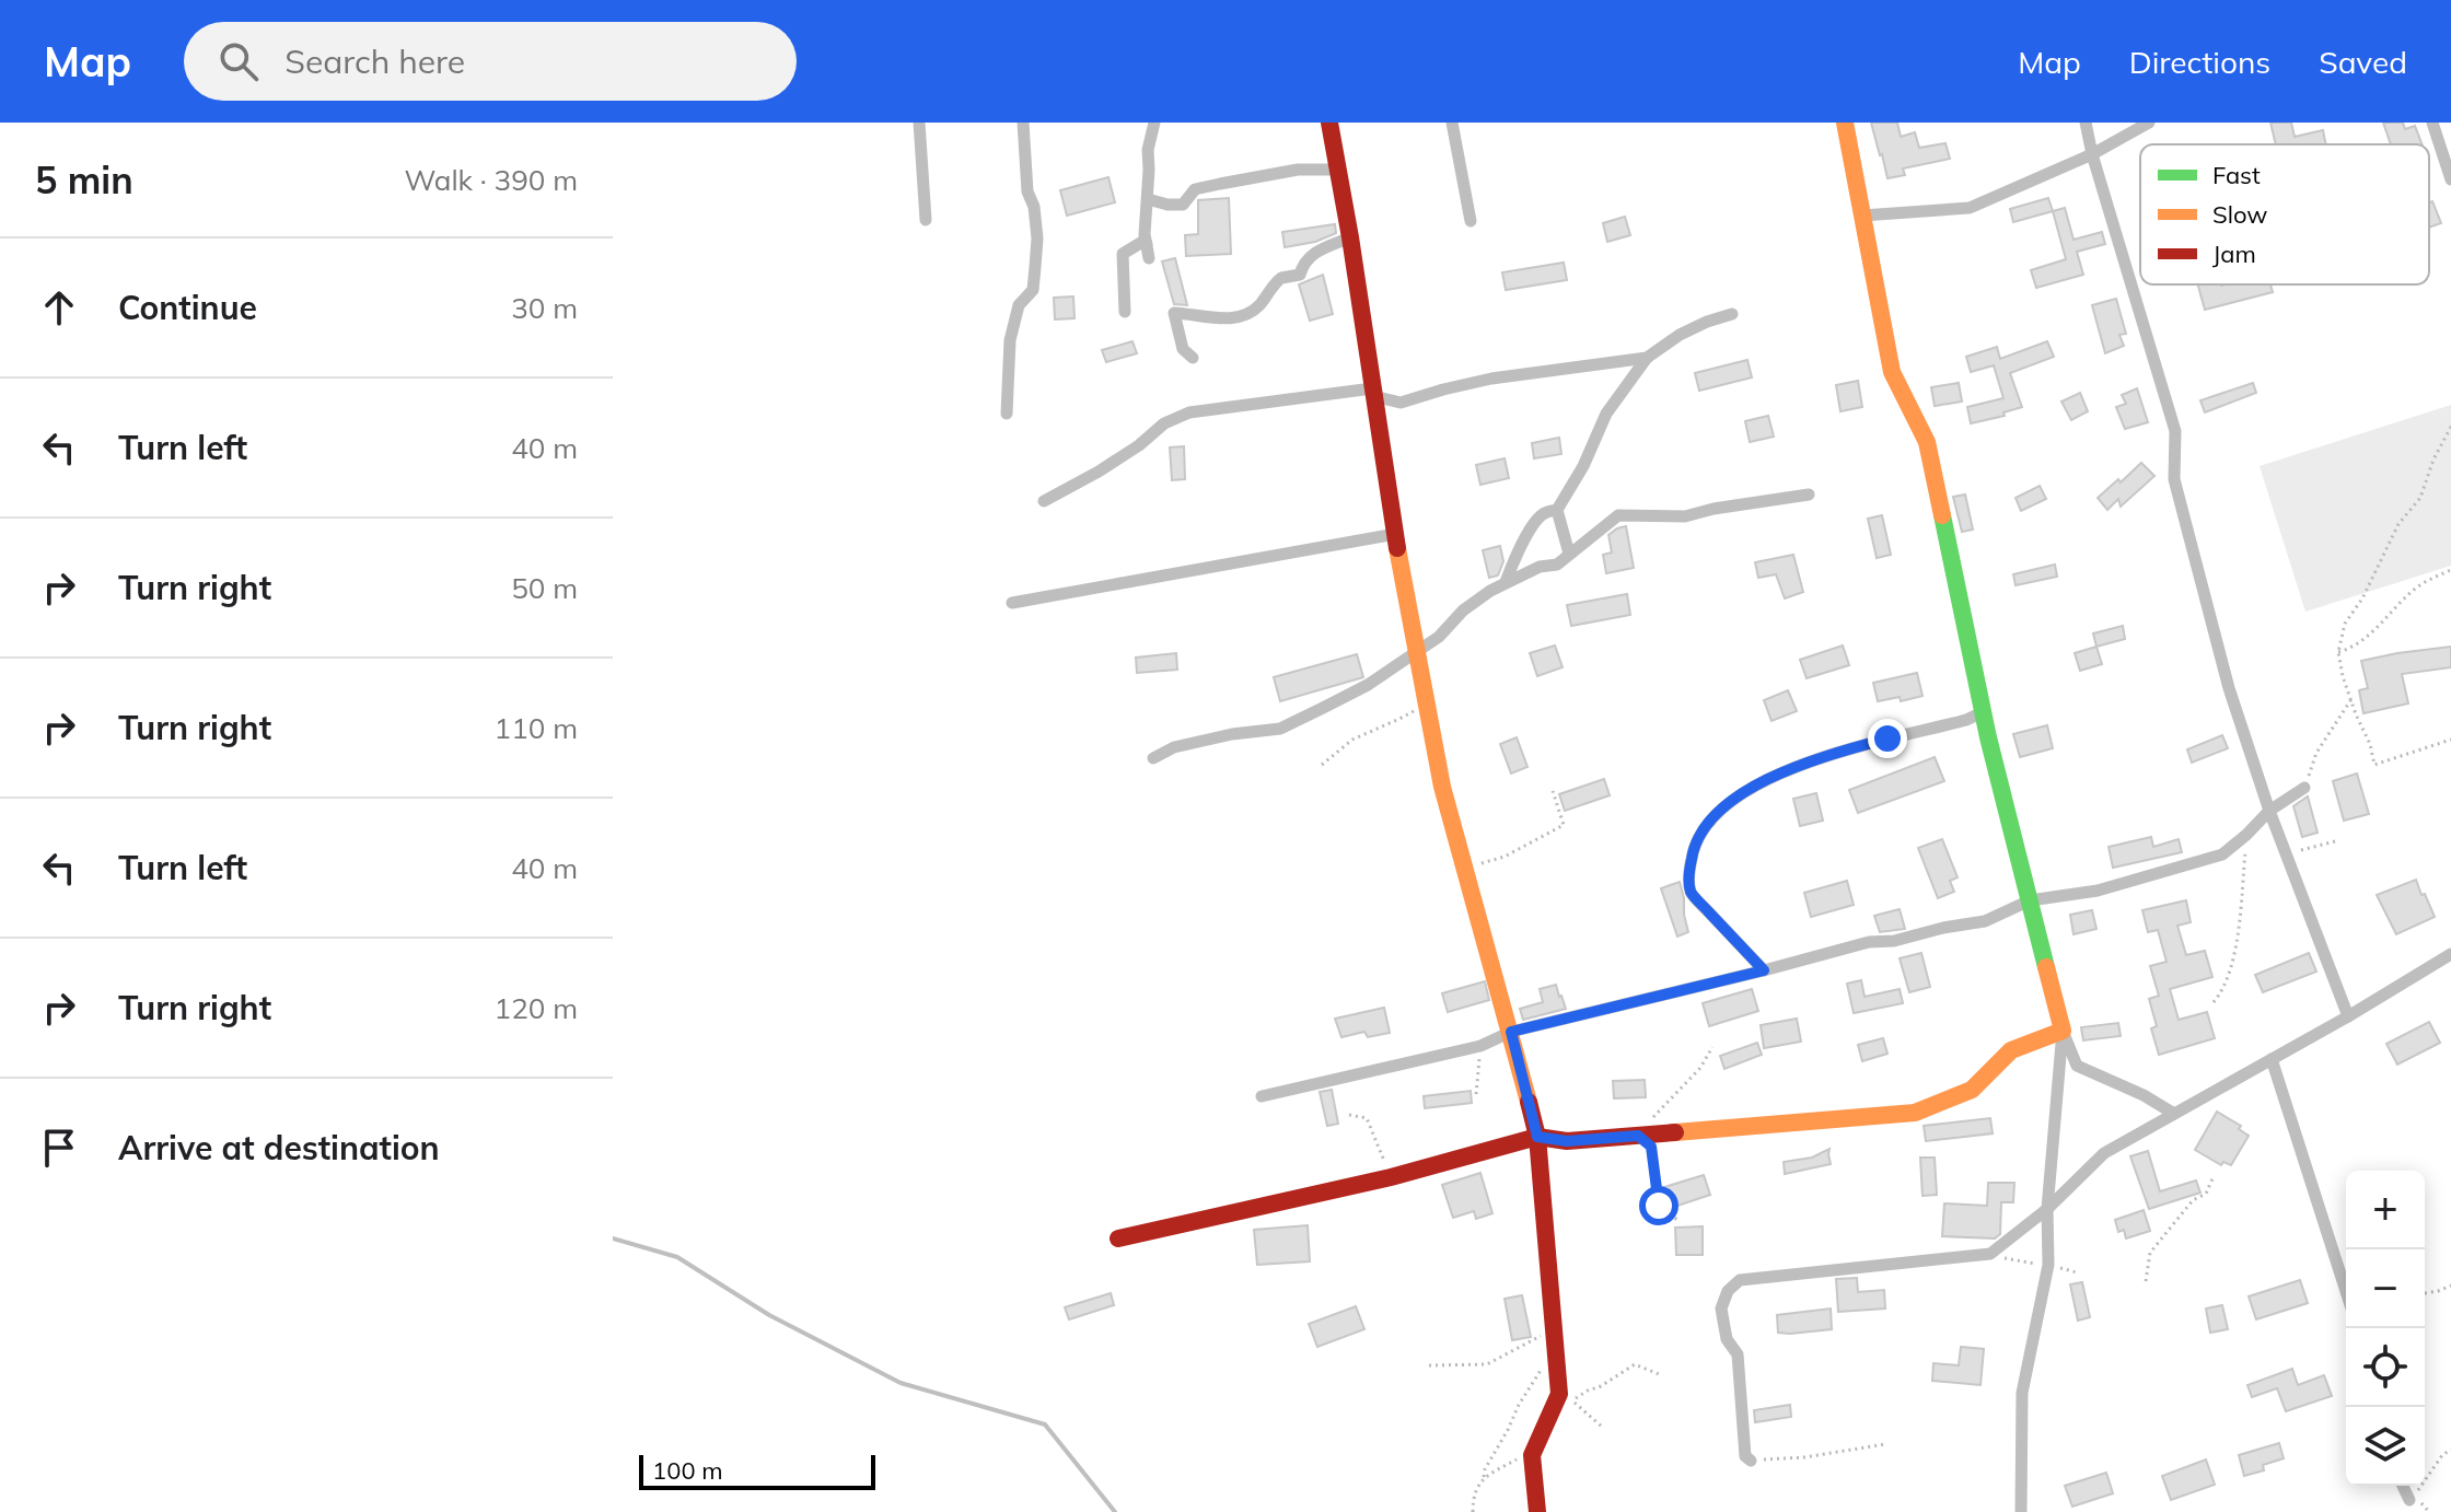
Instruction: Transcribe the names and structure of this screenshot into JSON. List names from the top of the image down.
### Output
{
  "legend": ["Fast", "Slow", "Jam"],
  "scale_bar": "100 m",
  "page": {
    "header": "Map",
    "search": "Search here",
    "nav": ["Map", "Directions", "Saved"],
    "heading": ["5 min", "Walk · 390 m"],
    "list": [
      ["Continue", "30 m"],
      ["Turn left", "40 m"],
      ["Turn right", "50 m"],
      ["Turn right", "110 m"],
      ["Turn left", "40 m"],
      ["Turn right", "120 m"],
      "Arrive at destination"
    ],
    "map_buttons": ["+", "−"],
    "scale": "100 m"
  }
}
